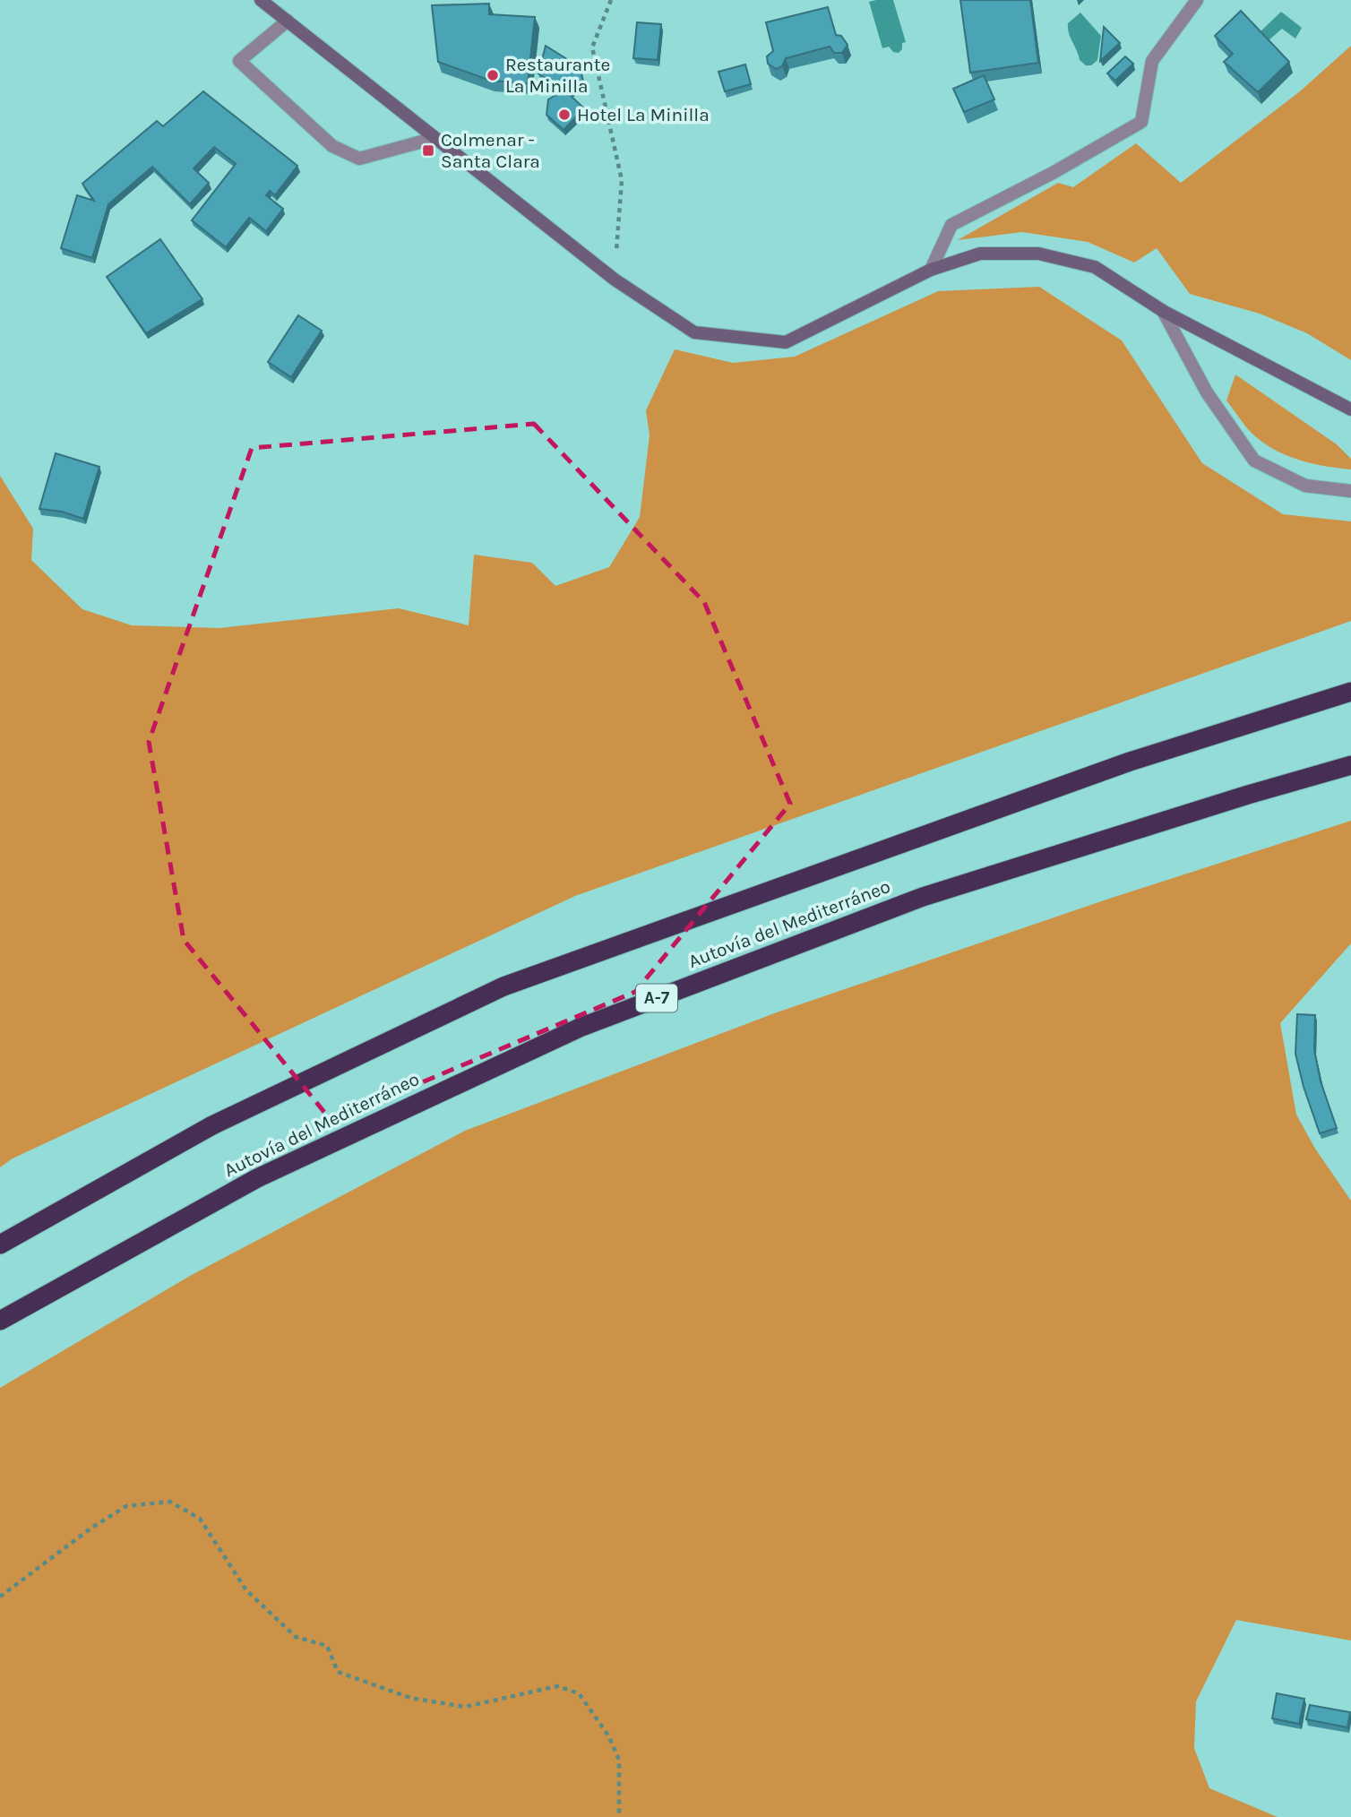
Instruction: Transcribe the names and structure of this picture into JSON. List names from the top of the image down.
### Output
{
  "streets": {
    "highway": ["Autovía del Mediterráneo", "A-7"]
  },
  "places": {
    "other": ["Restaurante La Minilla", "Hotel La Minilla"],
    "transit": ["Colmenar - Santa Clara"]
  }
}
